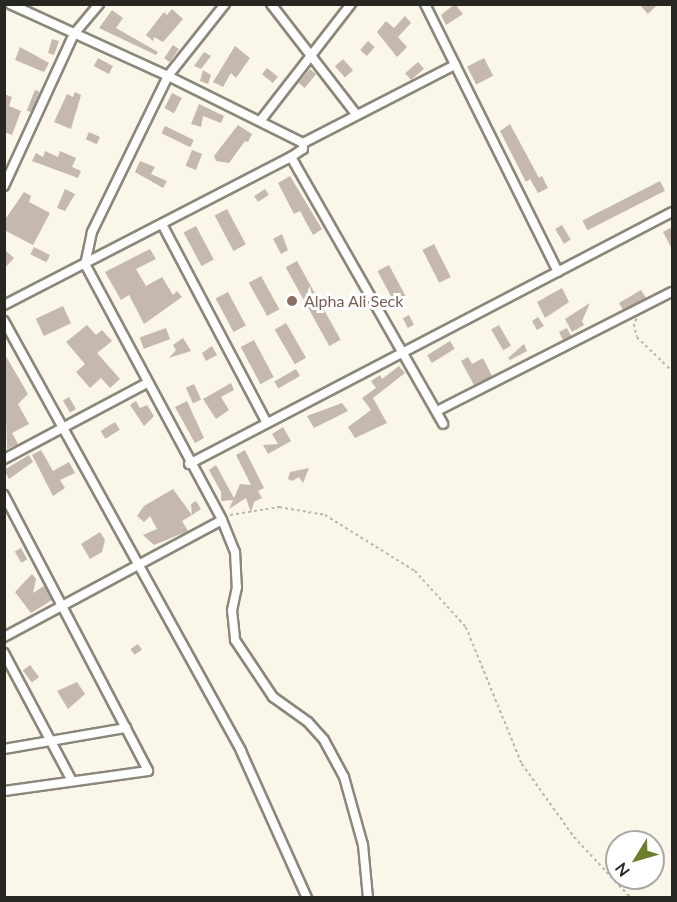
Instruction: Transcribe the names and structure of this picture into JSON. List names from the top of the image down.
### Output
{
  "places": ["Alpha Ali Seck"],
  "north": "bottom left"
}
